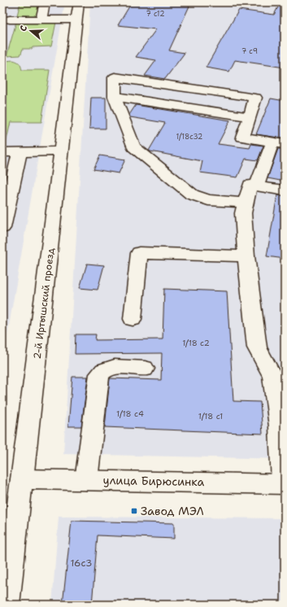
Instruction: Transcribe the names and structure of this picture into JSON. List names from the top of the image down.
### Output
{
  "streets": {
    "street": ["2-й Иртышский проезд", "улица Бирюсинка"]
  },
  "crossings": [
    ["2-й Иртышский проезд", "улица Бирюсинка"]
  ],
  "places": {
    "transit": ["Завод МЭЛ"]
  },
  "house_numbers": [
    "7 с12",
    "7 с9",
    "1/18с32",
    "1/18 с2",
    "1/18 с4",
    "1/18 с1",
    "16с3"
  ],
  "north": "left"
}
